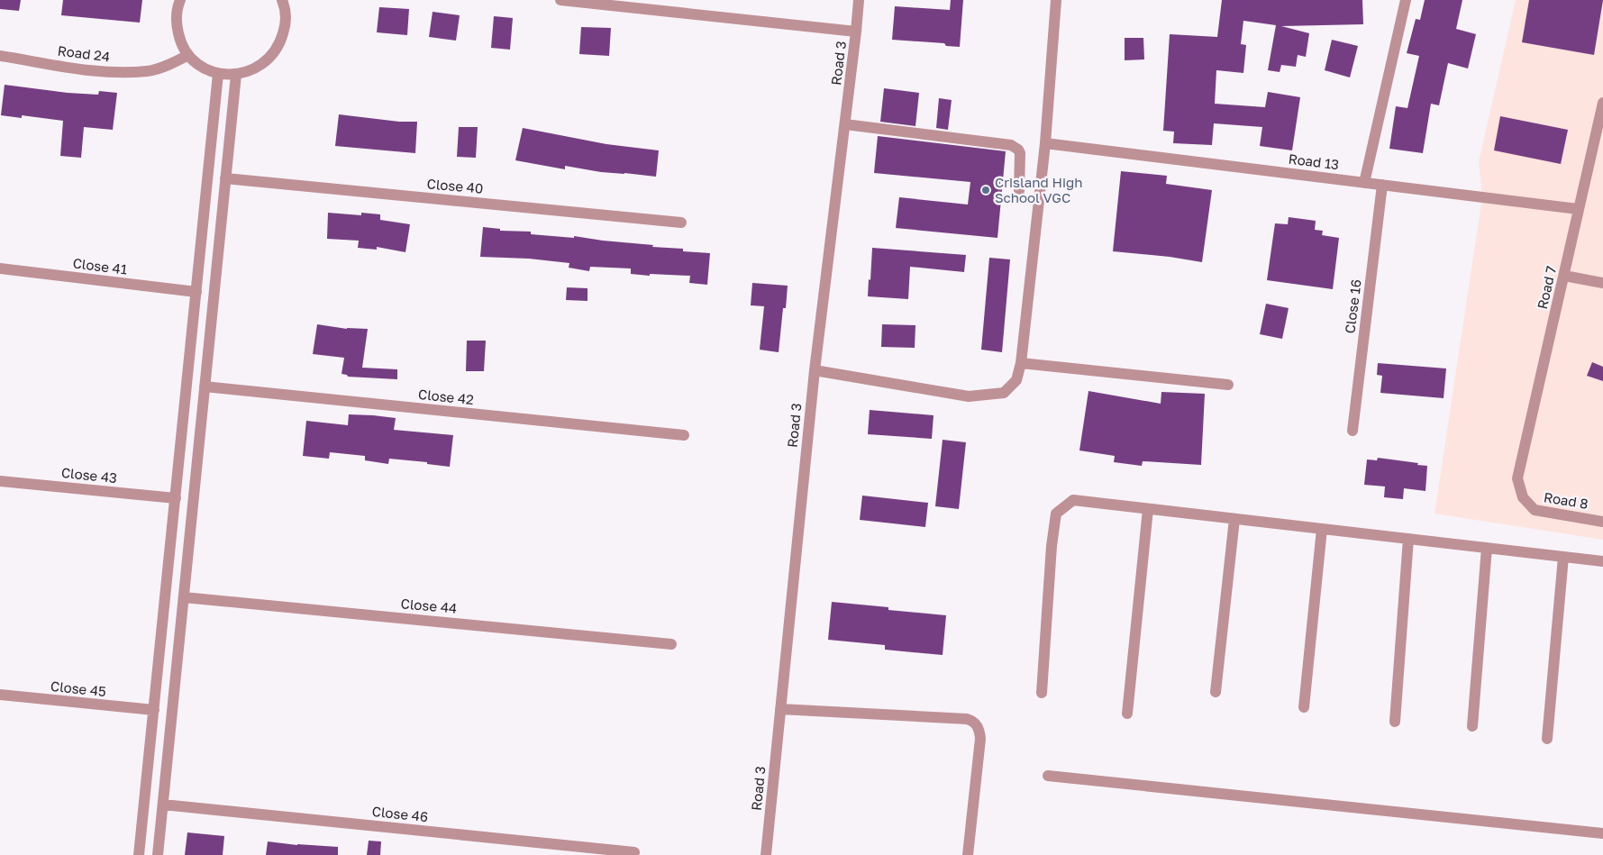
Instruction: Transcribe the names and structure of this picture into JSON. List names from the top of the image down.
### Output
{
  "streets": {
    "street": [
      "Road 24",
      "Road 3",
      "Road 13",
      "Close 40",
      "Close 41",
      "Road 7",
      "Close 16",
      "Close 42",
      "Close 43",
      "Road 8",
      "Close 44",
      "Close 45",
      "Close 46"
    ]
  },
  "crossings": [
    ["Road 13", "Road 7"],
    ["Road 13", "Close 16"],
    ["Road 7", "Road 8"]
  ],
  "places": ["Crisland High School VGC"]
}
